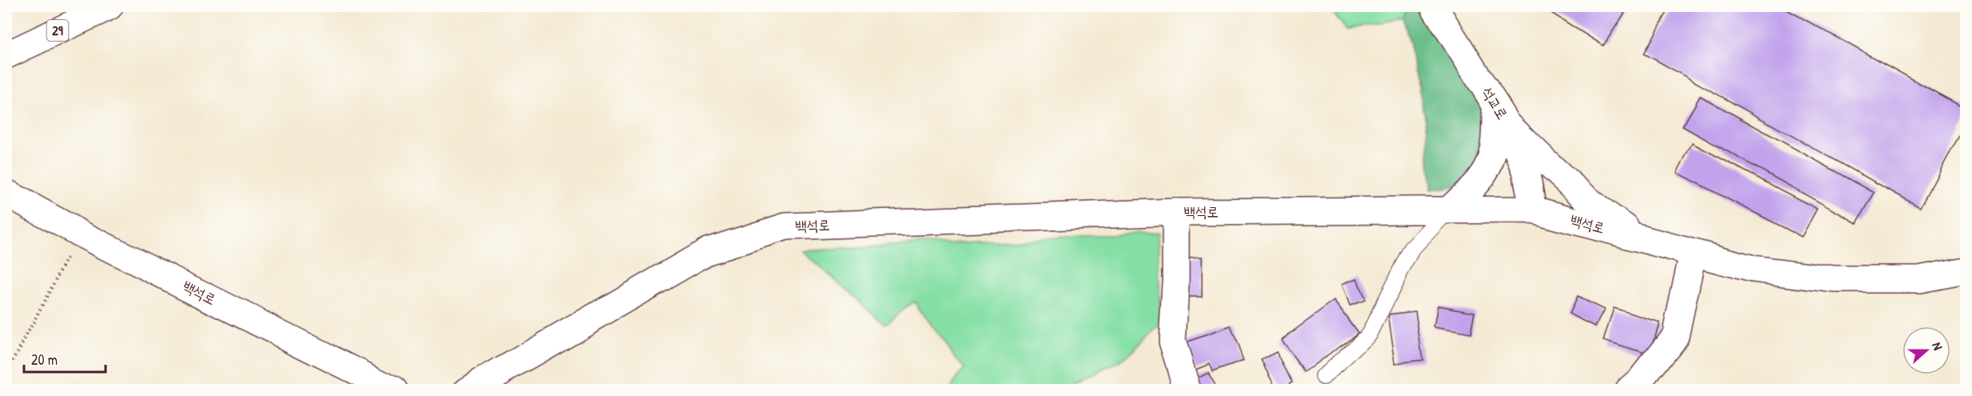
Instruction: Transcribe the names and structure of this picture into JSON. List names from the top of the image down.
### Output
{
  "streets": {
    "main road": ["29", "석교로", "백석로"]
  },
  "crossings": [
    ["석교로", "백석로"]
  ],
  "scale_bar": "20 m",
  "north": "right"
}
